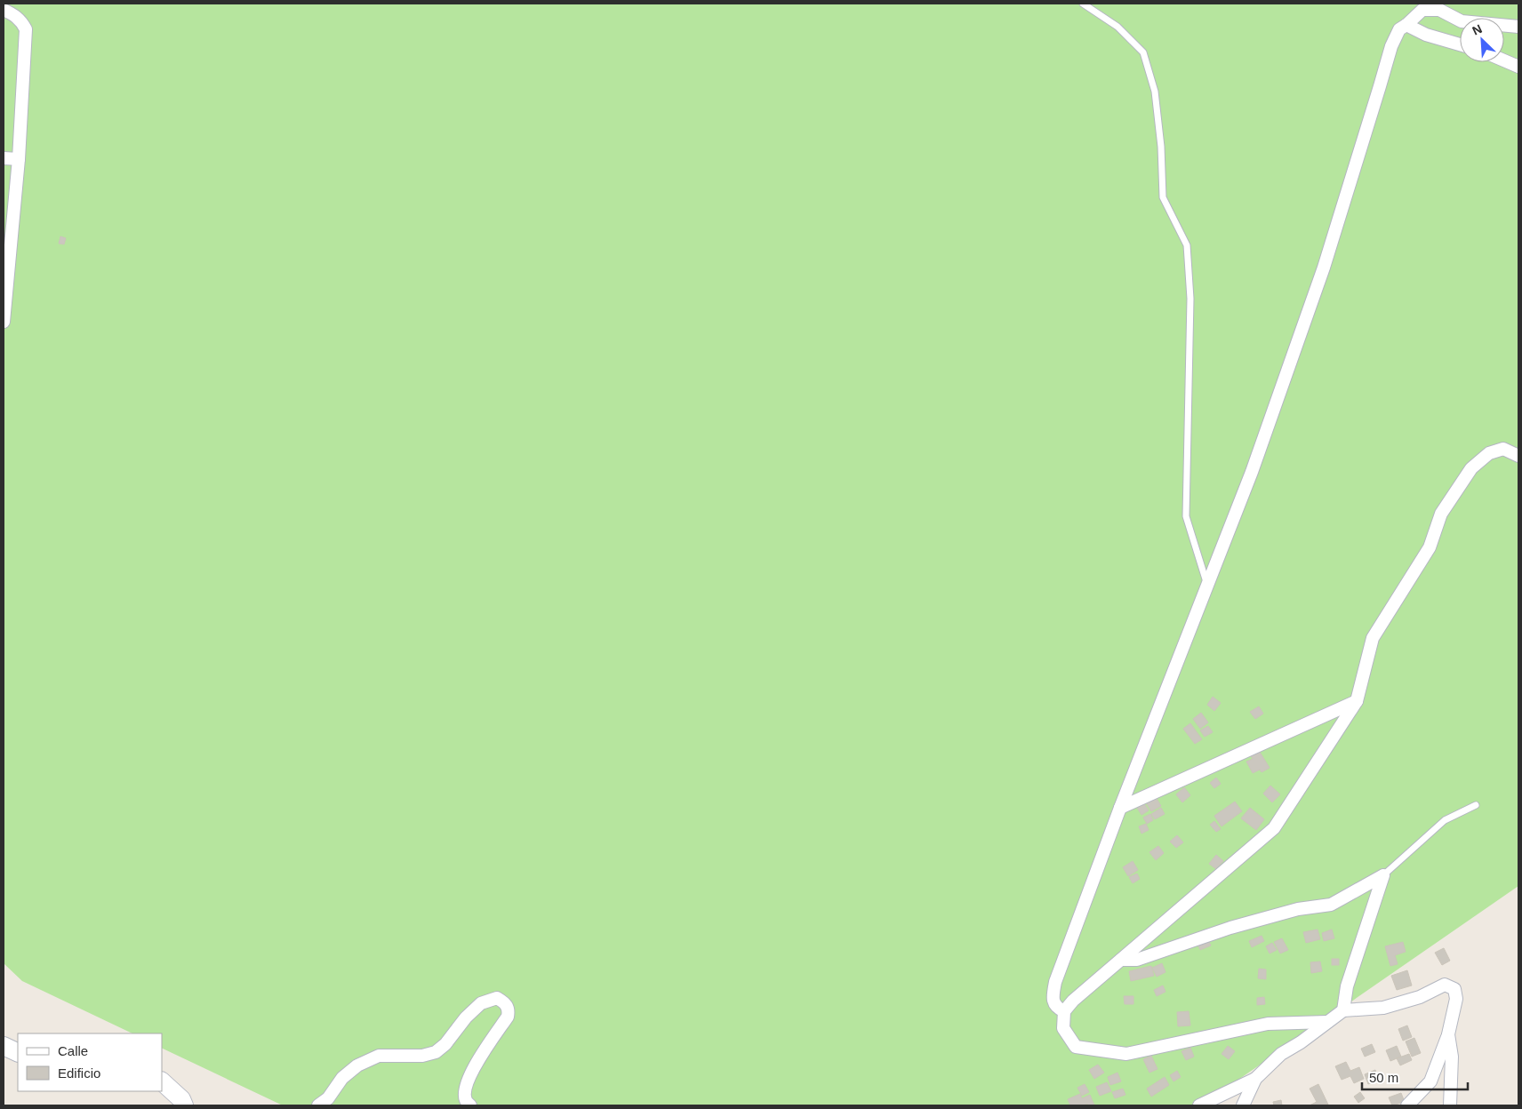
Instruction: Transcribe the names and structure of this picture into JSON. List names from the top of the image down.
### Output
{
  "legend": ["Calle", "Edificio"],
  "scale_bar": "50 m",
  "north": "top left"
}
